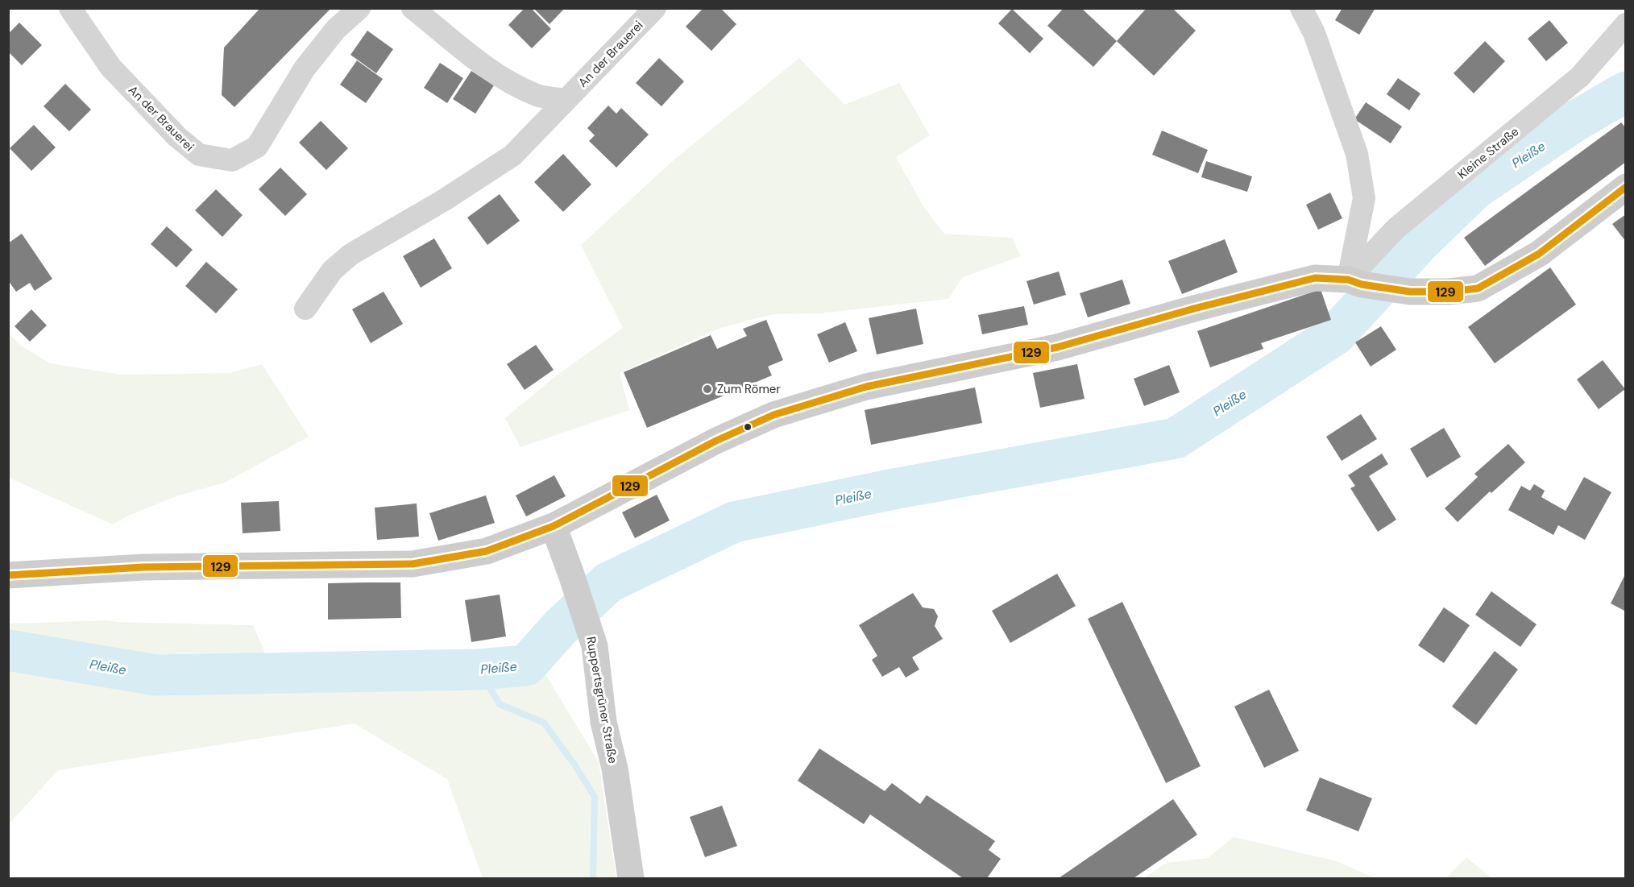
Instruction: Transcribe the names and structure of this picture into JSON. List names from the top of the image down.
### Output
{
  "streets": {
    "main road": ["Ruppertsgrüner Straße"],
    "street": ["An der Brauerei", "Kleine Straße"]
  },
  "water": ["Pleiße"],
  "places": ["Zum Römer"],
  "lines": ["transit line 129"]
}
